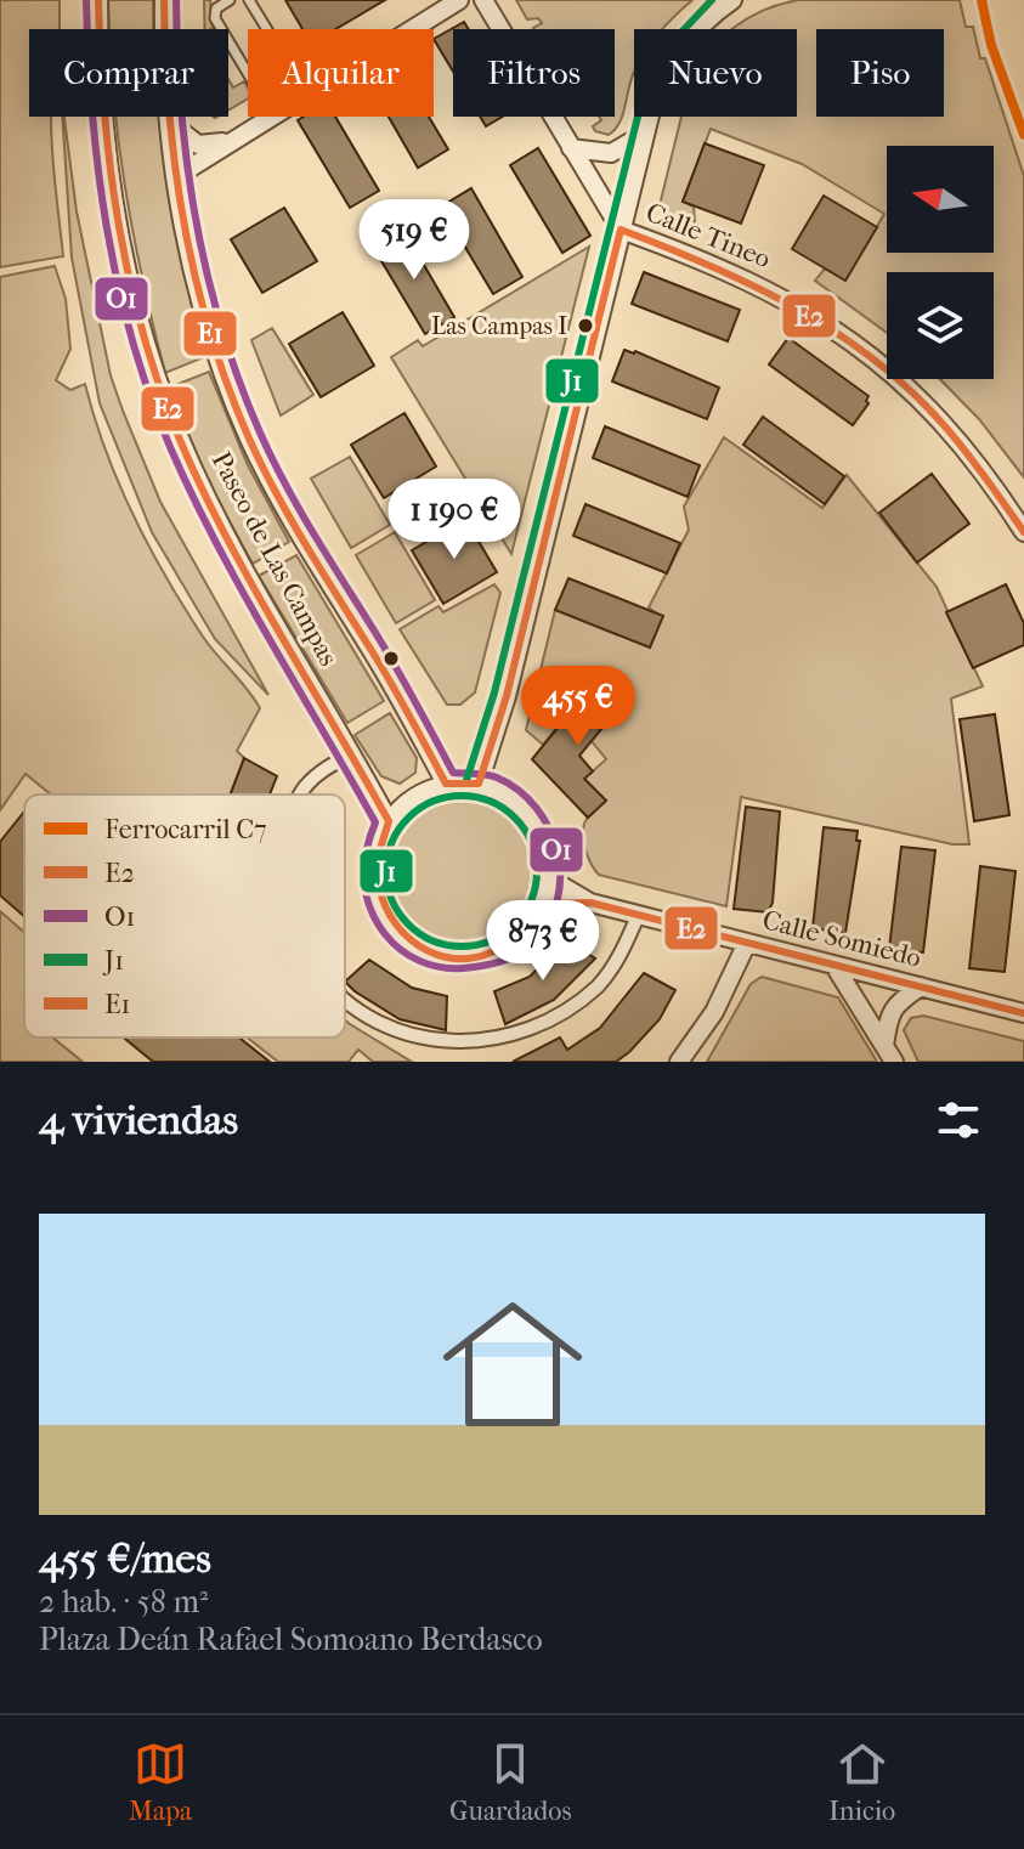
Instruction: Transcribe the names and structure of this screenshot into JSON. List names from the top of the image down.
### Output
{
  "streets": {
    "street": ["Calle Tineo", "Paseo de Las Campas", "Calle Somiedo"]
  },
  "crossings": [
    ["Paseo de Las Campas", "Calle Somiedo"]
  ],
  "places": ["Las Campas I"],
  "lines": [
    "rail line C7",
    "transit line E2",
    "transit line O1",
    "transit line J1",
    "transit line E1"
  ],
  "legend": [
    "Ferrocarril C7",
    "E2",
    "O1",
    "J1",
    "E1"
  ],
  "north": "left",
  "page": {
    "chip": [
      "Comprar",
      "Alquilar",
      "Filtros",
      "Nuevo",
      "Piso"
    ],
    "price": [
      "519 €",
      "1 190 €",
      "455 €",
      "873 €"
    ],
    "heading": "4 viviendas",
    "list": [
      {
        "name": "455 €/mes",
        "note": "2 hab. · 58 m² · Plaza Deán Rafael Somoano Berdasco"
      }
    ],
    "tabs": ["Mapa", "Guardados", "Inicio"]
  }
}
